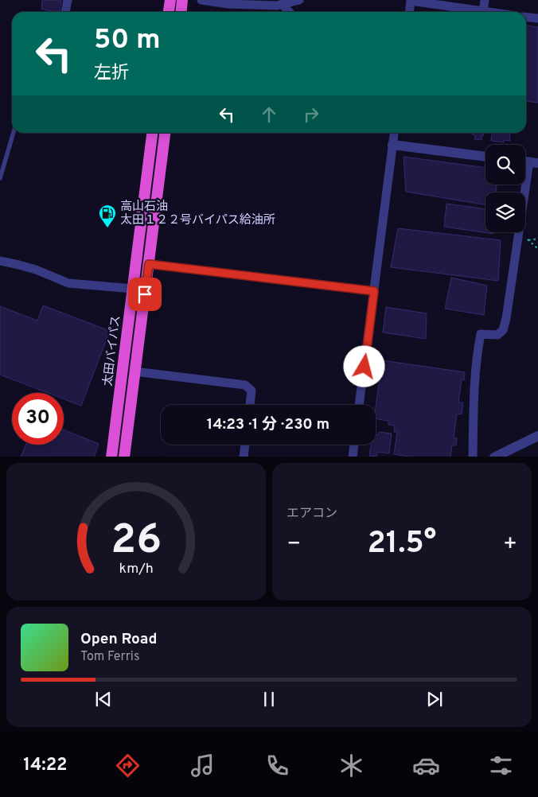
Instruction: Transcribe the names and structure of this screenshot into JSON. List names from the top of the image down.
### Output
{
  "streets": {
    "highway": ["太田バイパス"]
  },
  "places": {
    "fuel station": ["高山石油 太田１２２号バイパス給油所"]
  },
  "page": {
    "turn": ["50 m", "左折"],
    "limit": "30",
    "trip": "14:23 · 1 分 · 230 m",
    "tile": "エアコン",
    "heat": ["−", "21.5°", "+"],
    "song": ["Open Road", "Tom Ferris"],
    "tabs": "14:22",
    "gauge": ["26", "km/h"]
  }
}
